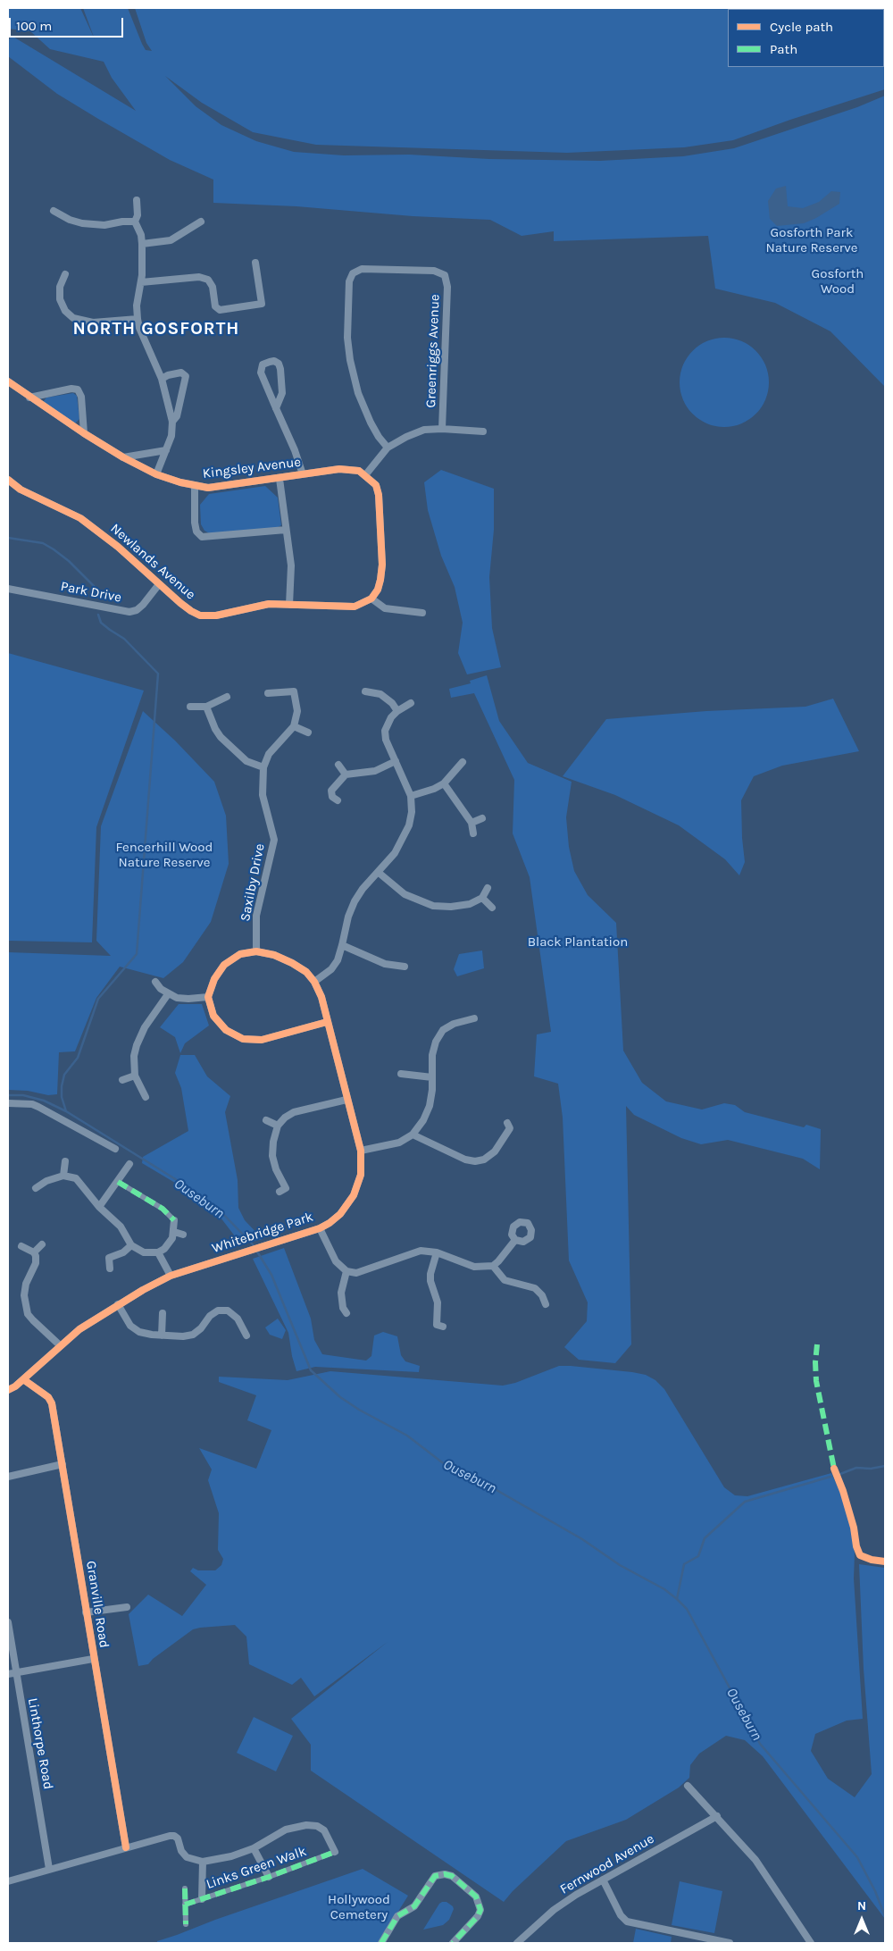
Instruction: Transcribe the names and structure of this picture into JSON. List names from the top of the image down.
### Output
{
  "streets": {
    "street": [
      "Greenriggs Avenue",
      "Kingsley Avenue",
      "Newlands Avenue",
      "Park Drive",
      "Saxilby Drive",
      "Whitebridge Park",
      "Granville Road",
      "Linthorpe Road",
      "Fernwood Avenue",
      "Links Green Walk"
    ]
  },
  "crossings": [
    ["Newlands Avenue", "Park Drive"],
    ["Saxilby Drive", "Whitebridge Park"],
    ["Whitebridge Park", "Granville Road"]
  ],
  "districts": ["NORTH GOSFORTH"],
  "water": ["Ouseburn"],
  "parks": [
    "Gosforth Park Nature Reserve",
    "Gosforth Wood",
    "Fencerhill Wood Nature Reserve",
    "Black Plantation",
    "Hollywood Cemetery"
  ],
  "legend": ["Cycle path", "Path"],
  "scale_bar": "100 m",
  "north": "top"
}
